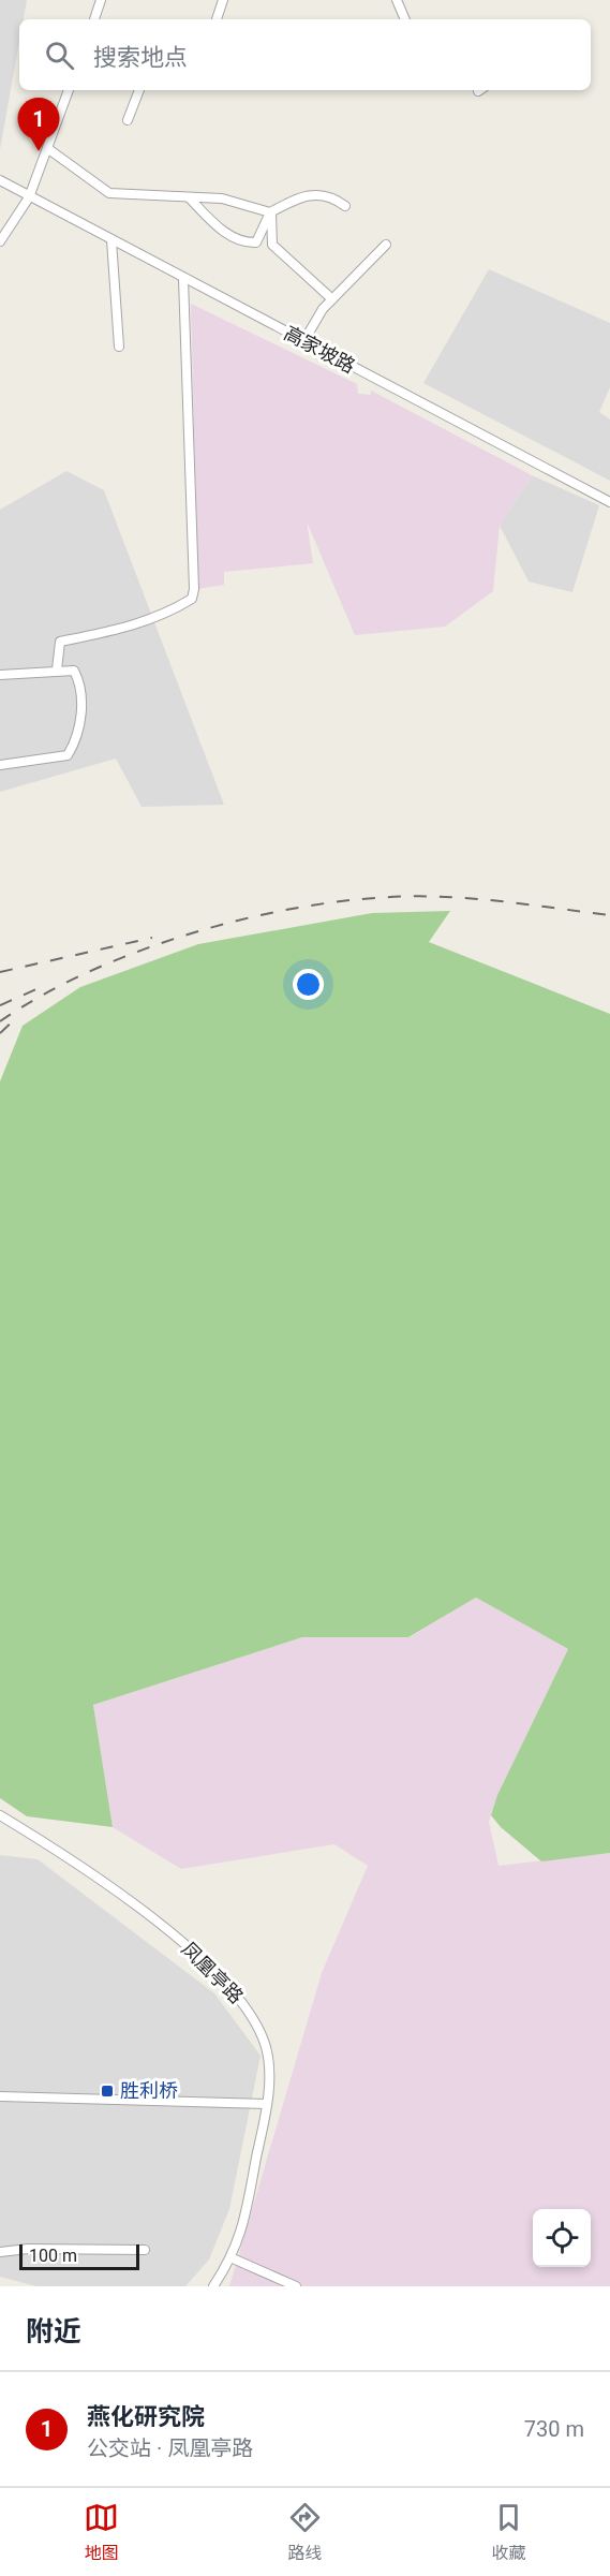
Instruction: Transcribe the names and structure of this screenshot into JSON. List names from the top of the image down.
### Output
{
  "streets": {
    "street": ["高家坡路", "凤凰亭路"]
  },
  "places": {
    "transit": ["胜利桥"]
  },
  "scale_bar": "100 m",
  "page": {
    "search": "搜索地点",
    "pins": "1",
    "scale": "100 m",
    "heading": "附近",
    "list": [
      {
        "mark": "1",
        "name": "燕化研究院",
        "note": "公交站 · 凤凰亭路",
        "value": "730 m"
      }
    ],
    "nav": ["地图", "路线", "收藏"]
  }
}
